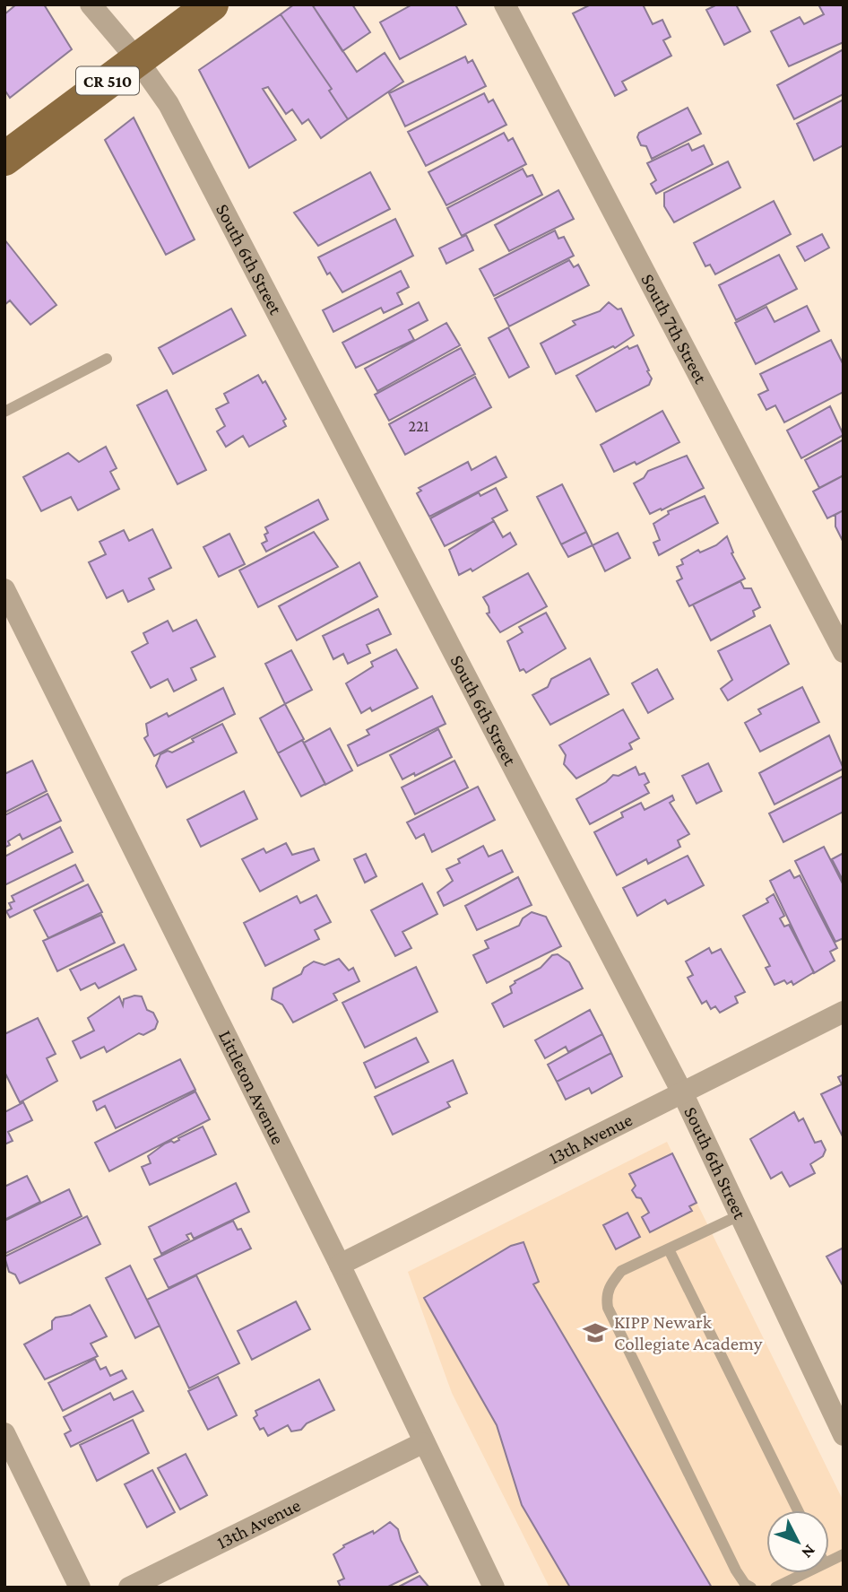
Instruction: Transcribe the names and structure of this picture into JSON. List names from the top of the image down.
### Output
{
  "streets": {
    "main road": ["CR 510"],
    "street": [
      "South 6th Street",
      "South 7th Street",
      "Littleton Avenue",
      "13th Avenue"
    ]
  },
  "crossings": [
    ["CR 510", "South 6th Street"],
    ["South 6th Street", "13th Avenue"],
    ["Littleton Avenue", "13th Avenue"]
  ],
  "places": {
    "school or university": ["KIPP Newark Collegiate Academy"]
  },
  "house_numbers": ["221"],
  "north": "bottom right"
}
